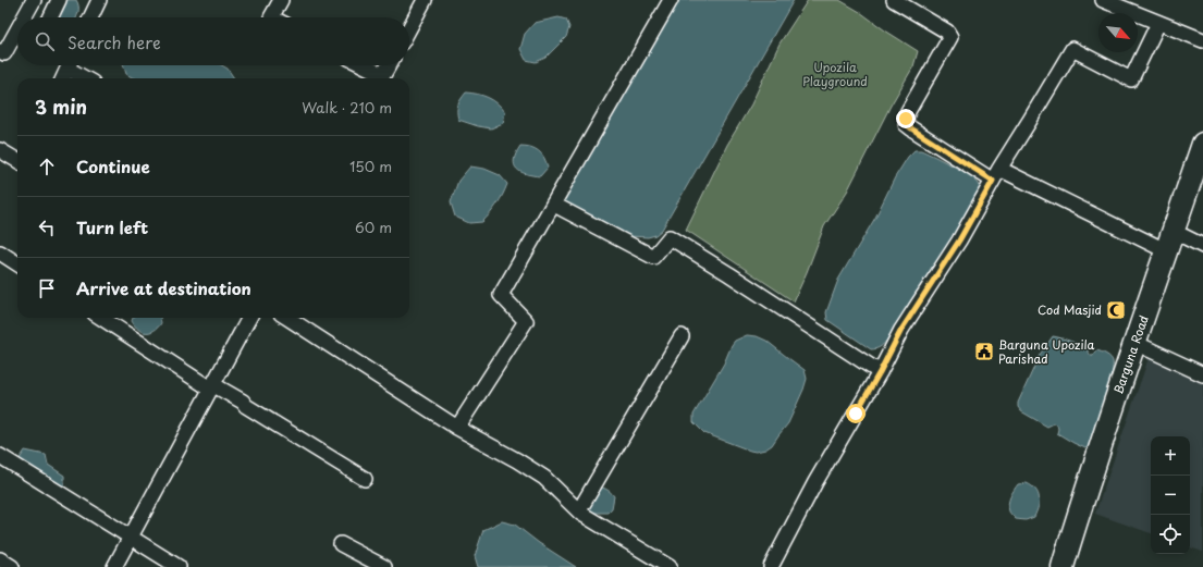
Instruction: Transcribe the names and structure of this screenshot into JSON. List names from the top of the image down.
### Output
{
  "streets": {
    "main road": ["Barguna Road"]
  },
  "parks": ["Upozila Playground"],
  "places": {
    "mosque": ["Cod Masjid"],
    "public building": ["Barguna Upozila Parishad"]
  },
  "north": "bottom right",
  "page": {
    "search": "Search here",
    "heading": ["3 min", "Walk · 210 m"],
    "list": [
      ["Continue", "150 m"],
      ["Turn left", "60 m"],
      "Arrive at destination"
    ],
    "map_buttons": ["+", "−"]
  }
}
